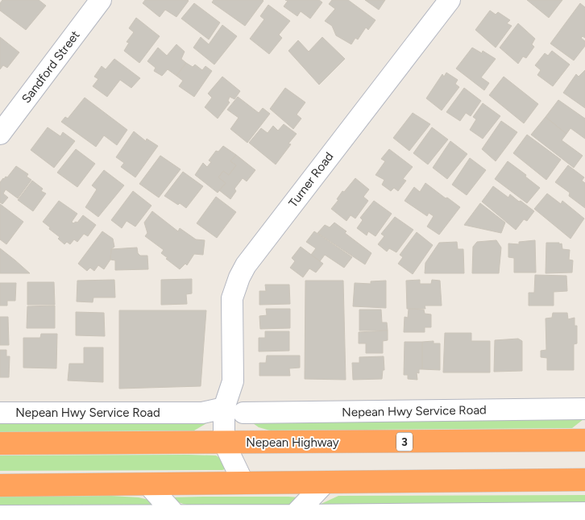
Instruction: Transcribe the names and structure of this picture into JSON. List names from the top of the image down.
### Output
{
  "streets": {
    "highway": ["3", "Nepean Highway"],
    "street": ["Sandford Street", "Turner Road", "Nepean Hwy Service Road"]
  },
  "crossings": [
    ["Turner Road", "Nepean Hwy Service Road"],
    ["Turner Road", "Nepean Highway"]
  ]
}
